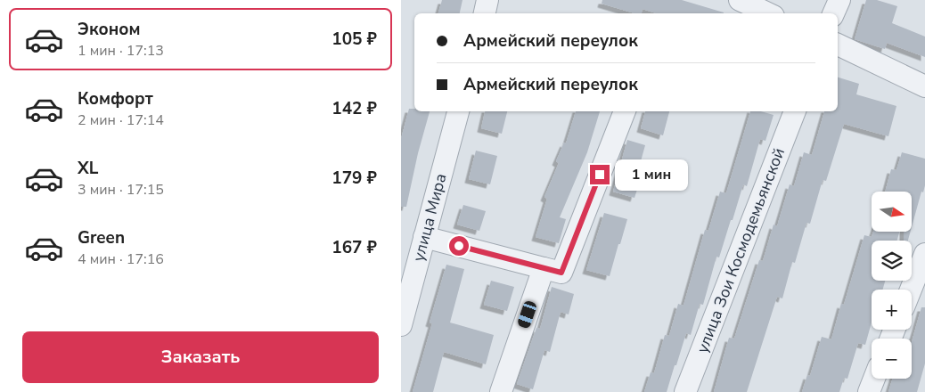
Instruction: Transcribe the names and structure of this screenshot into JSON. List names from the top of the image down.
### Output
{
  "streets": {
    "street": ["улица Мира", "улица Зои Космодемьянской"]
  },
  "north": "right",
  "page": {
    "list": [
      {
        "name": "Эконом",
        "note": "1 мин · 17:13",
        "value": "105 ₽"
      },
      {
        "name": "Комфорт",
        "note": "2 мин · 17:14",
        "value": "142 ₽"
      },
      {
        "name": "XL",
        "note": "3 мин · 17:15",
        "value": "179 ₽"
      },
      {
        "name": "Green",
        "note": "4 мин · 17:16",
        "value": "167 ₽"
      }
    ],
    "banner": ["Армейский переулок", "Армейский переулок"],
    "bubble": "1 мин",
    "map_buttons": ["+", "−"],
    "buttons": "Заказать"
  }
}
